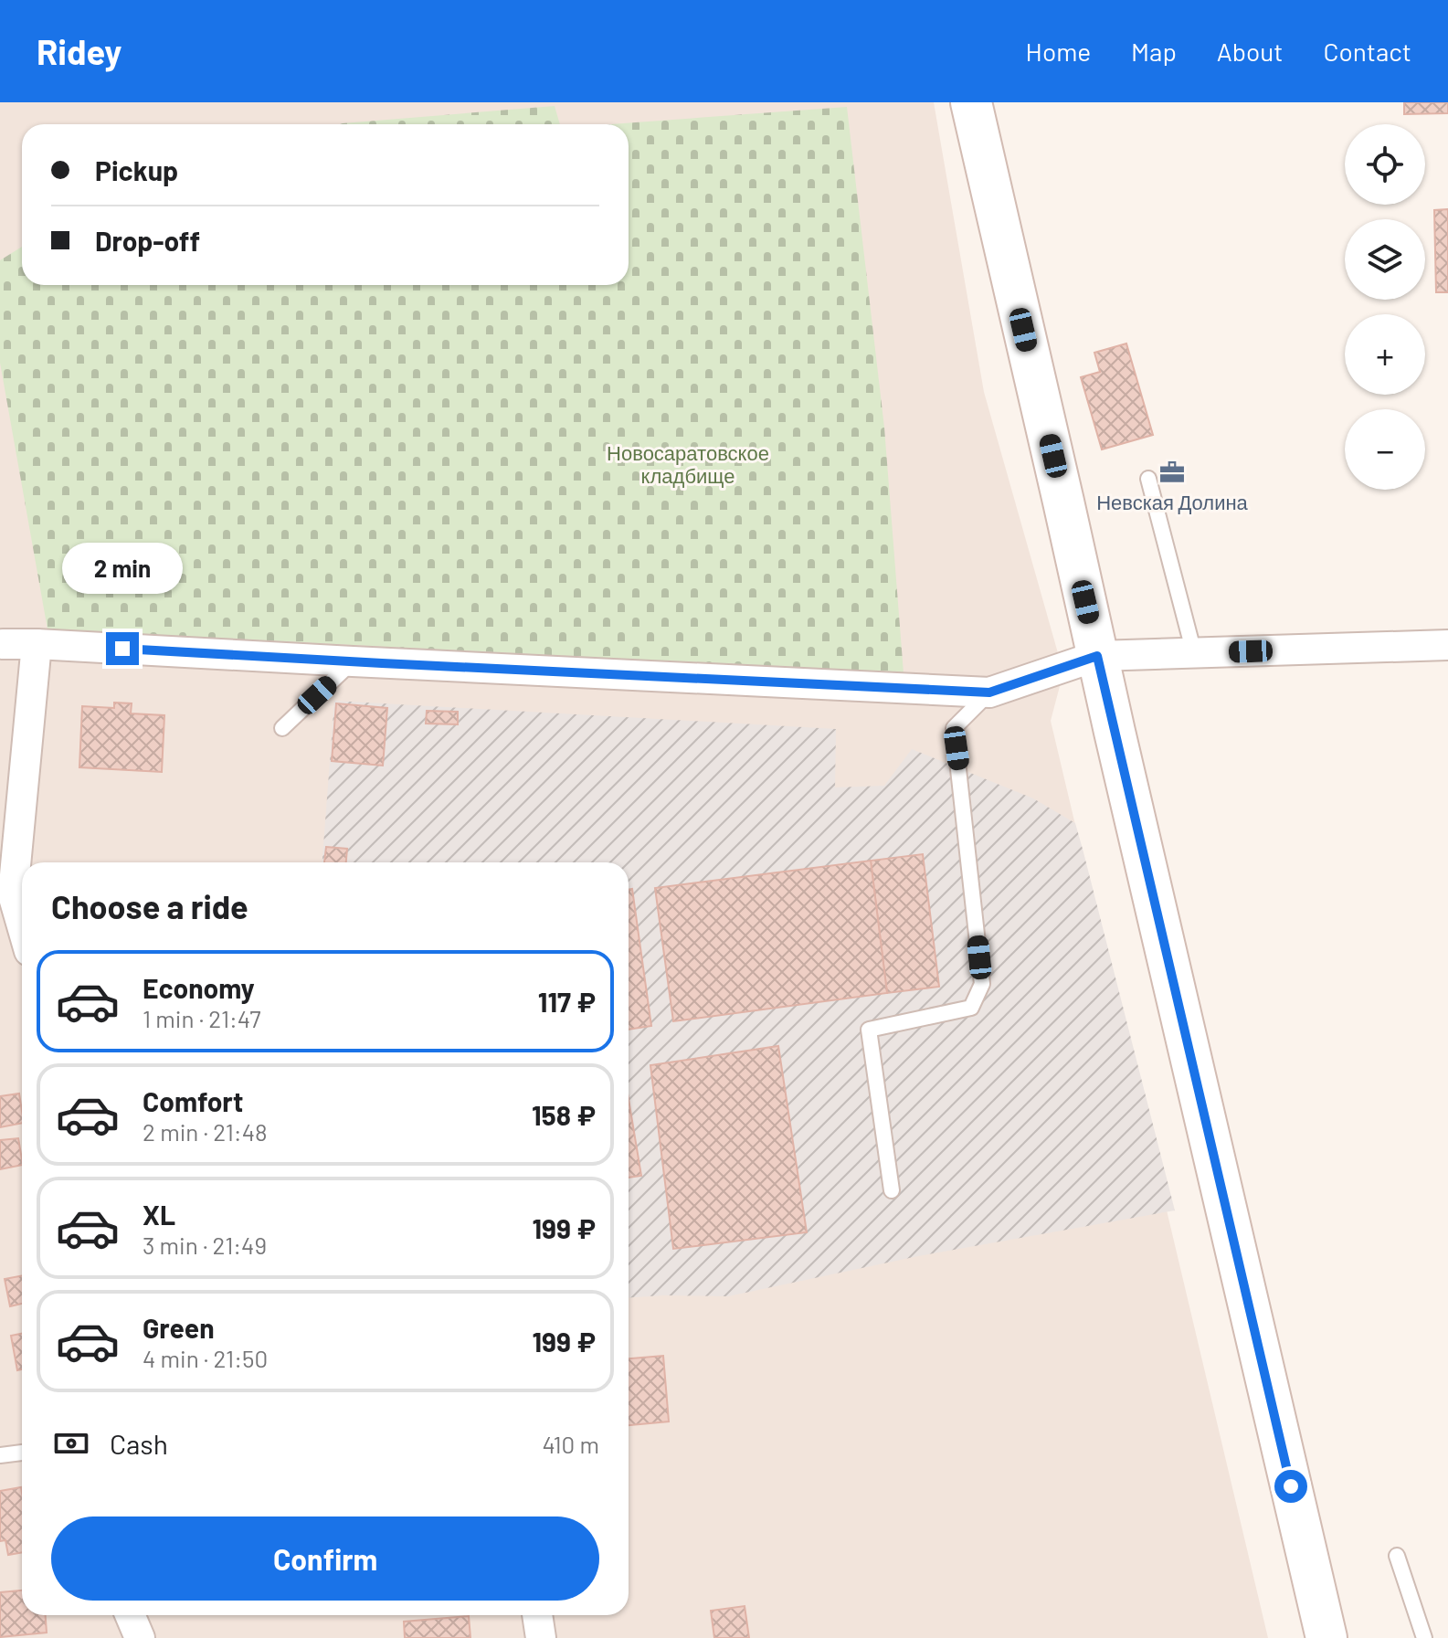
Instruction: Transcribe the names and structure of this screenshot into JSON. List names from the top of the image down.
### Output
{
  "parks": ["Новосаратовское кладбище"],
  "places": {
    "office": ["Невская Долина"]
  },
  "page": {
    "header": "Ridey",
    "nav": [
      "Home",
      "Map",
      "About",
      "Contact"
    ],
    "map_buttons": ["+", "−"],
    "banner": ["Pickup", "Drop-off"],
    "bubble": "2 min",
    "heading": "Choose a ride",
    "list": [
      {
        "name": "Economy",
        "note": "1 min · 21:47",
        "value": "117 ₽"
      },
      {
        "name": "Comfort",
        "note": "2 min · 21:48",
        "value": "158 ₽"
      },
      {
        "name": "XL",
        "note": "3 min · 21:49",
        "value": "199 ₽"
      },
      {
        "name": "Green",
        "note": "4 min · 21:50",
        "value": "199 ₽"
      }
    ],
    "pay": ["Cash", "410 m"],
    "buttons": "Confirm"
  }
}
